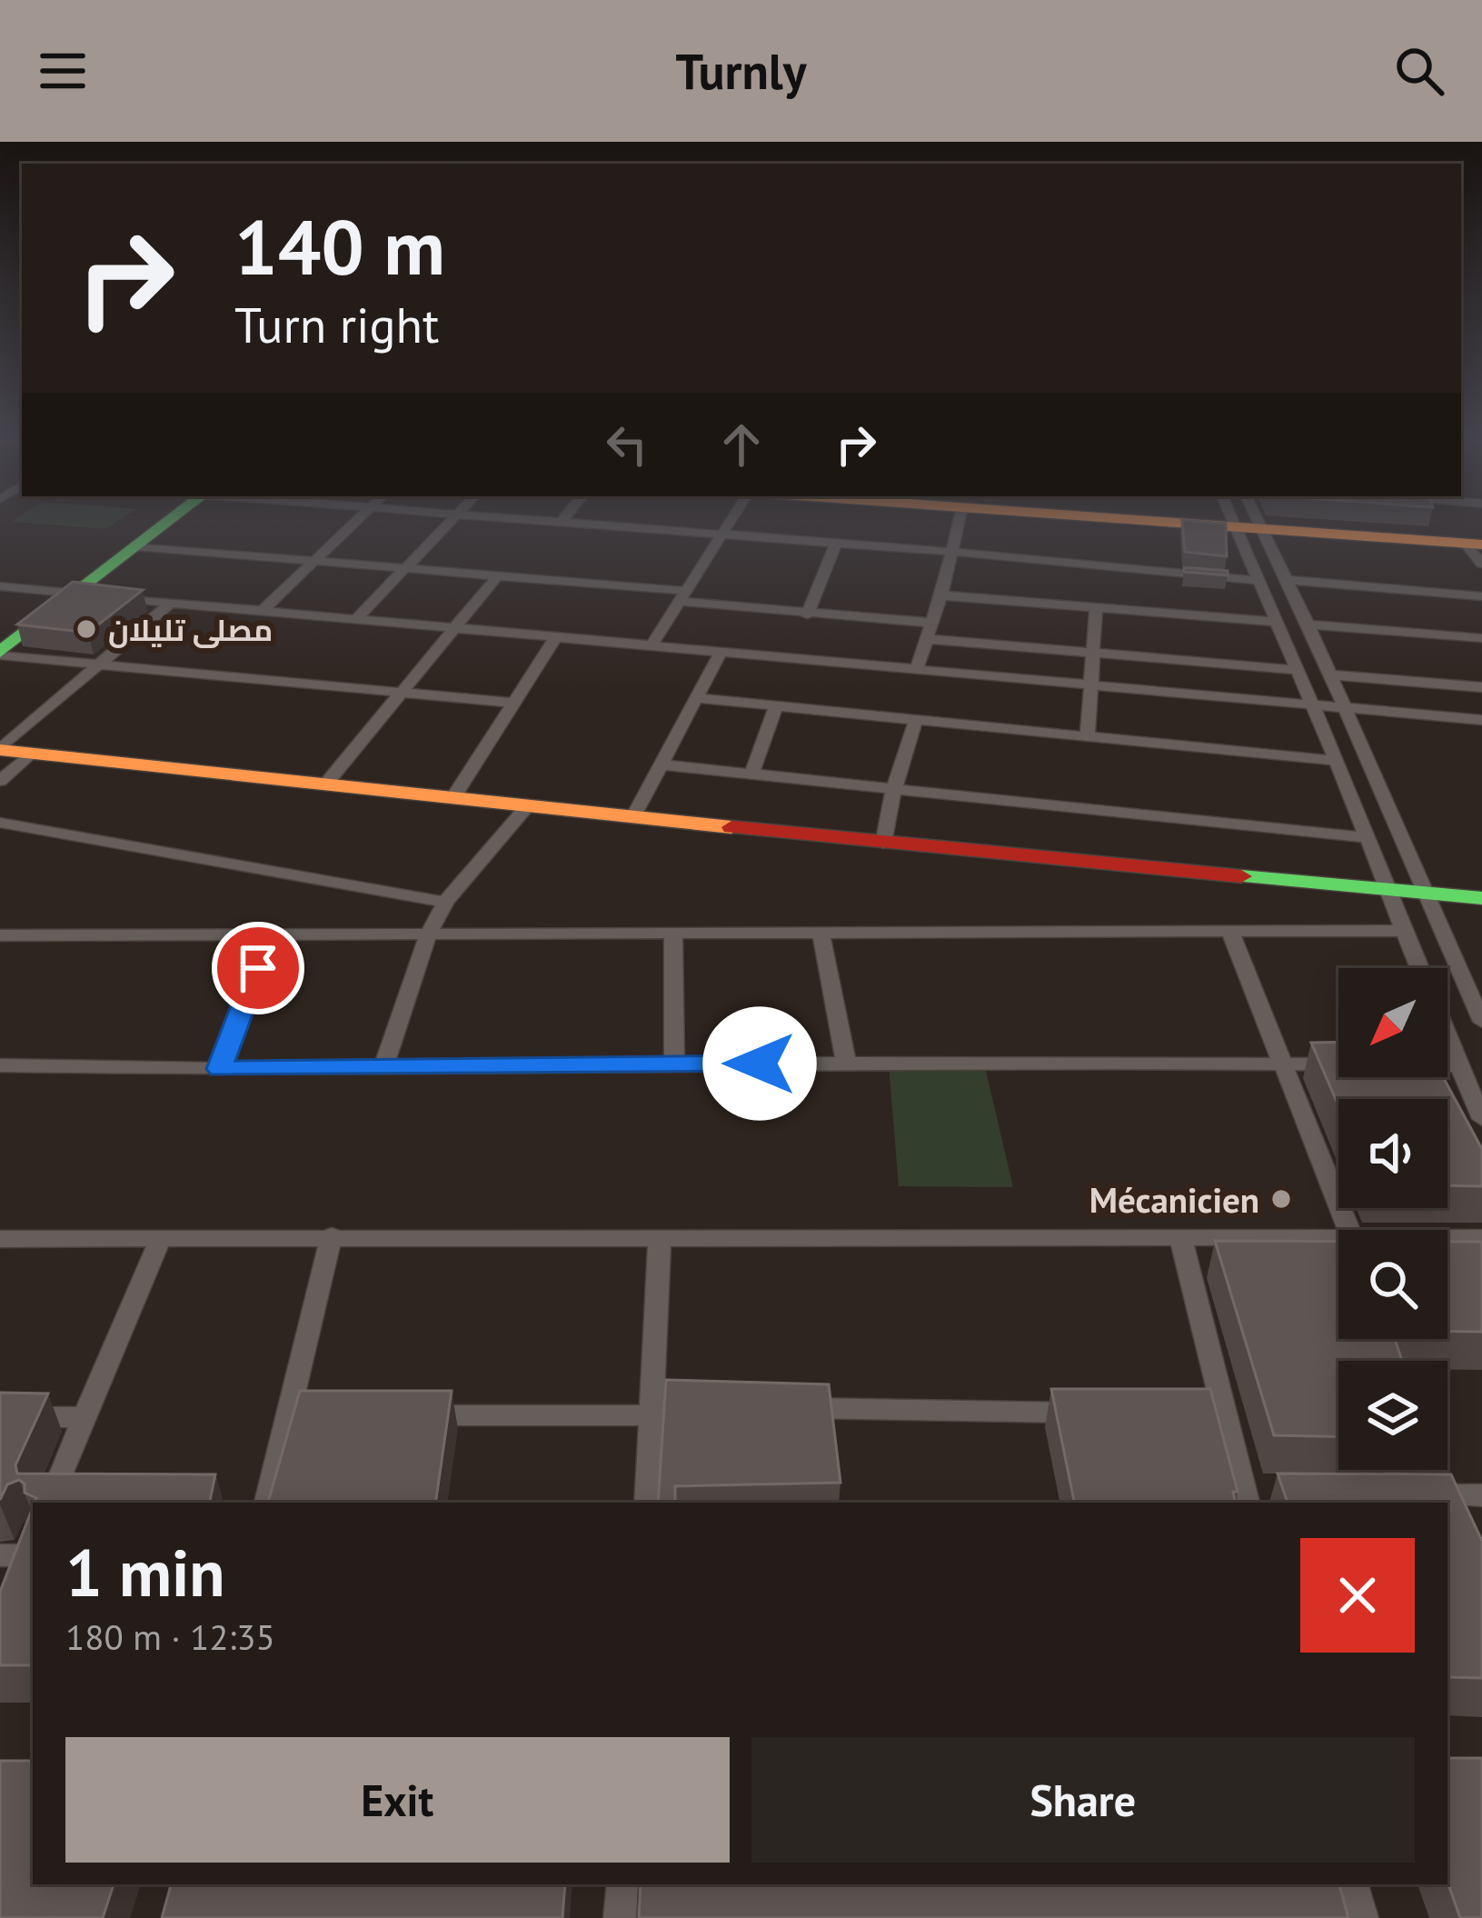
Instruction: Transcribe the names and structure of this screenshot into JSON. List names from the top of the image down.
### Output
{
  "places": ["مصلى تليلان", "Mécanicien"],
  "north": "bottom left",
  "page": {
    "header": "Turnly",
    "turn": ["140 m", "Turn right"],
    "heading": ["1 min", "180 m · 12:35"],
    "buttons": ["Exit", "Share"]
  }
}
